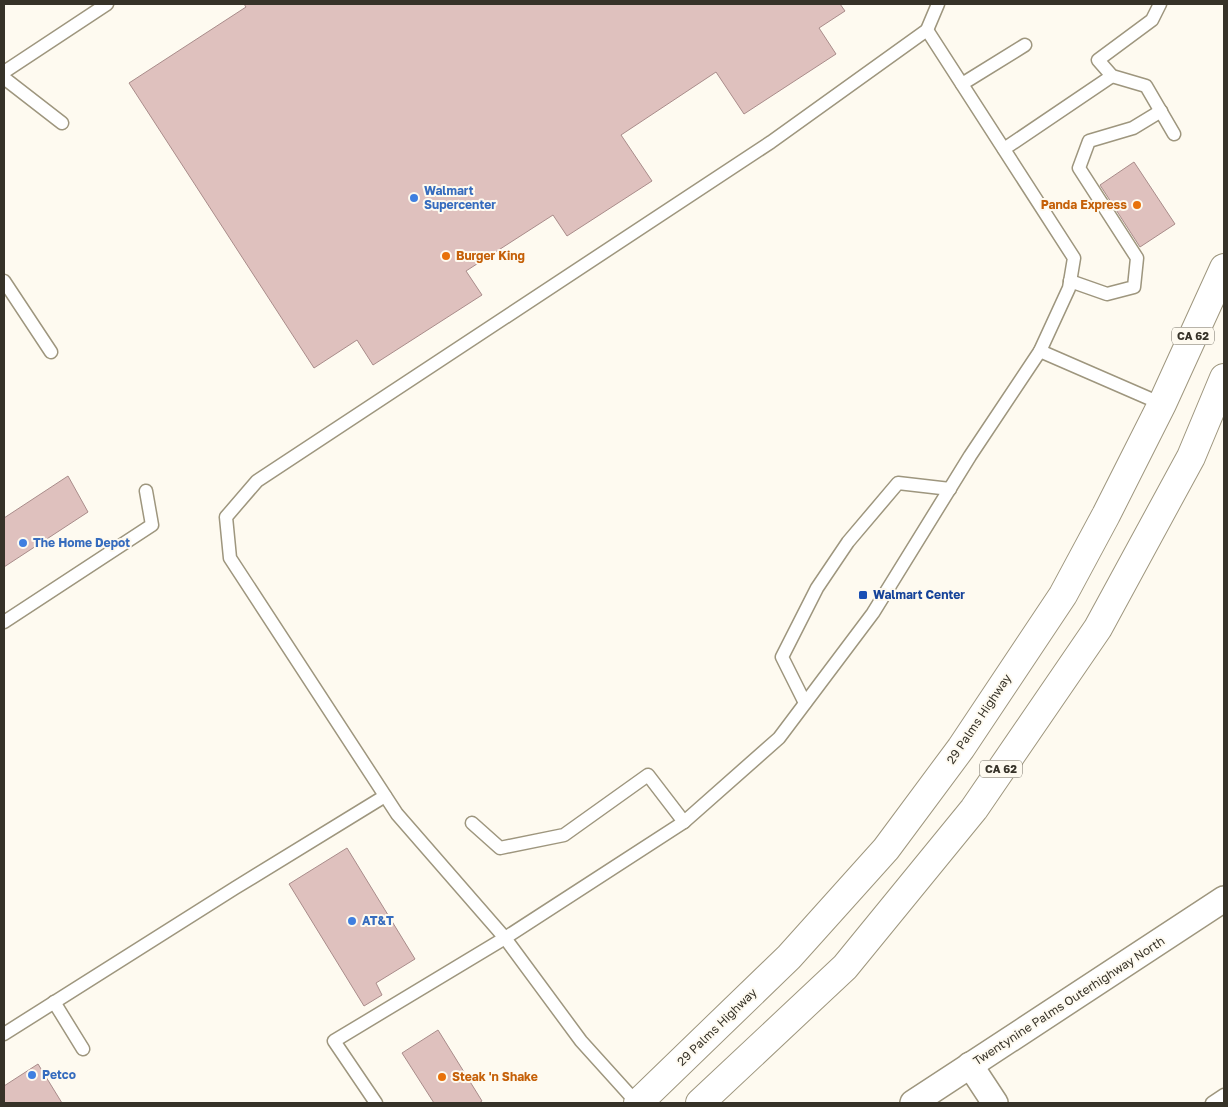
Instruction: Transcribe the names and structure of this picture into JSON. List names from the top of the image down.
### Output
{
  "streets": {
    "main road": ["CA 62", "29 Palms Highway"],
    "street": ["Twentynine Palms Outerhighway North"]
  },
  "places": {
    "other": [
      "Walmart Supercenter",
      "Panda Express",
      "Burger King",
      "The Home Depot",
      "AT&T",
      "Petco",
      "Steak 'n Shake"
    ],
    "transit": ["Walmart Center"]
  }
}
